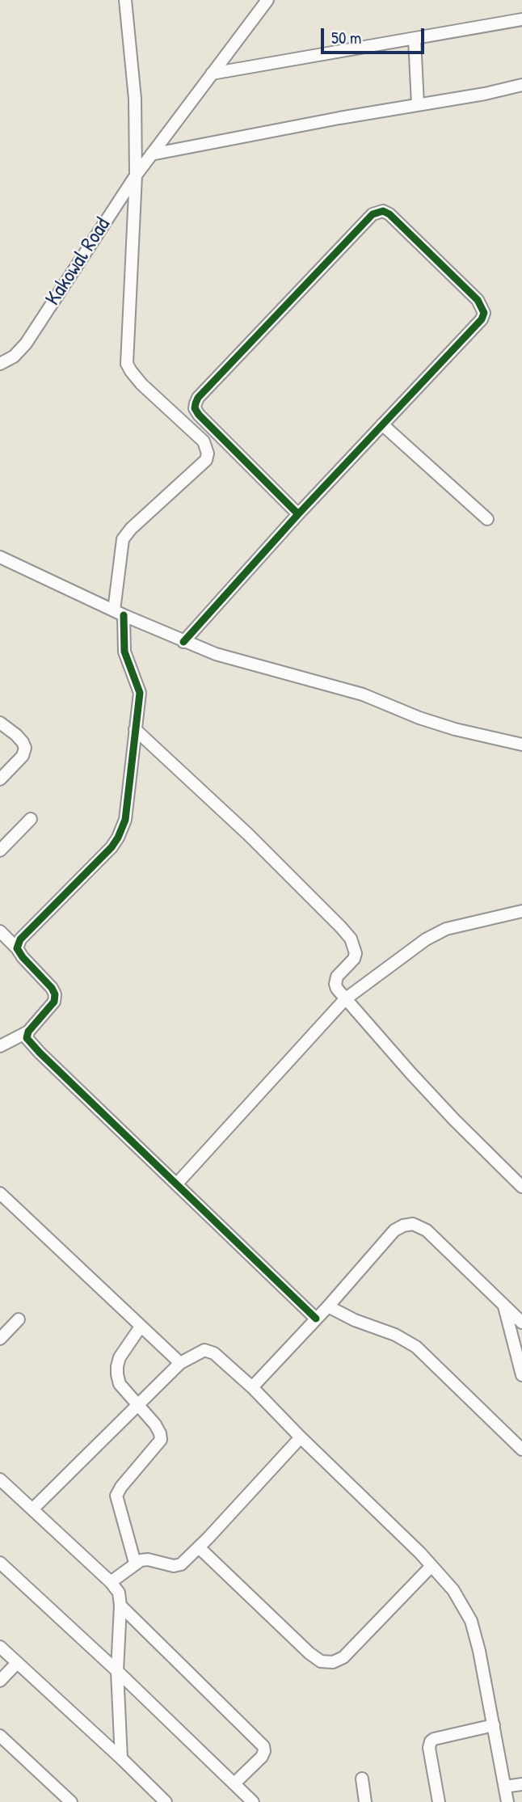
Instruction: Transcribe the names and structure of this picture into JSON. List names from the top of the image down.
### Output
{
  "streets": {
    "street": ["Kakowal Road"]
  },
  "scale_bar": "50 m"
}
